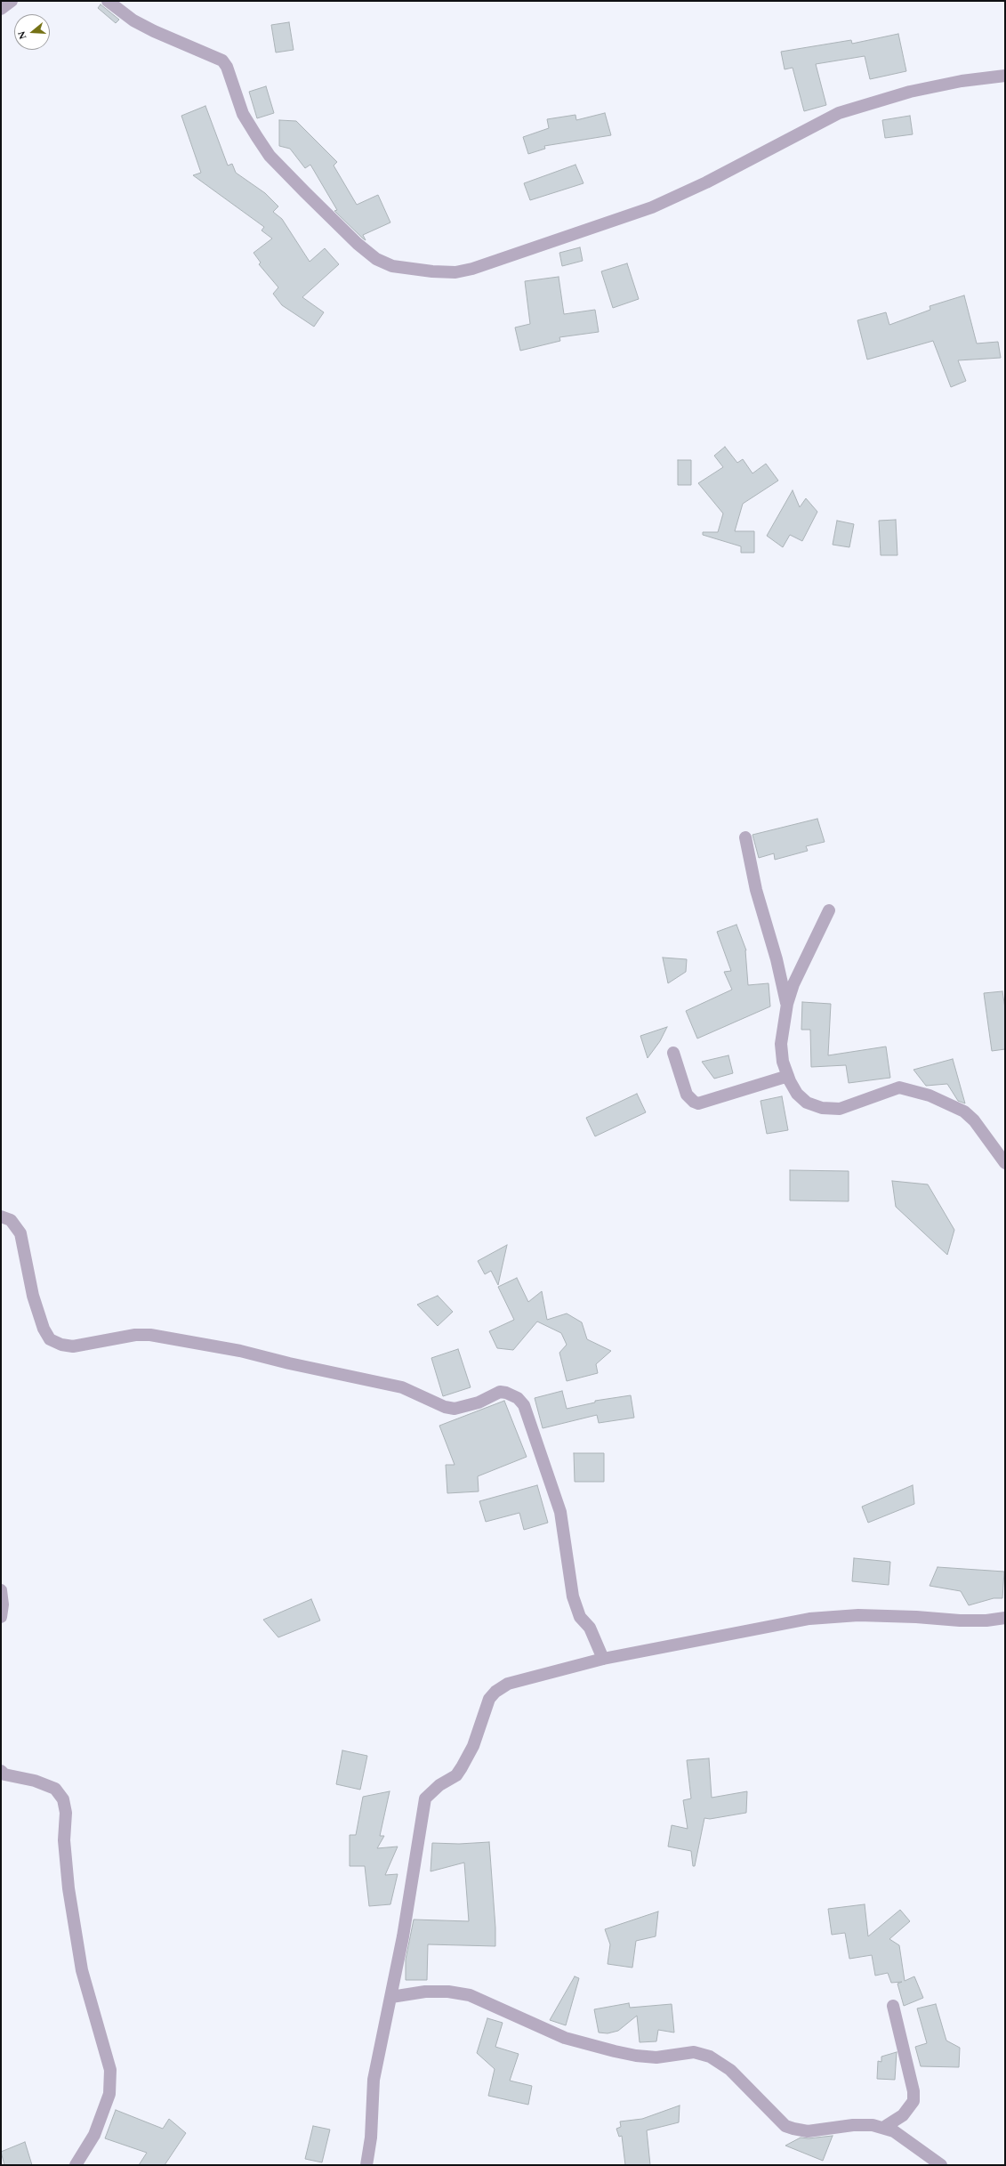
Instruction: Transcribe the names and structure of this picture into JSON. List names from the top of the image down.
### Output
{
  "north": "left"
}
